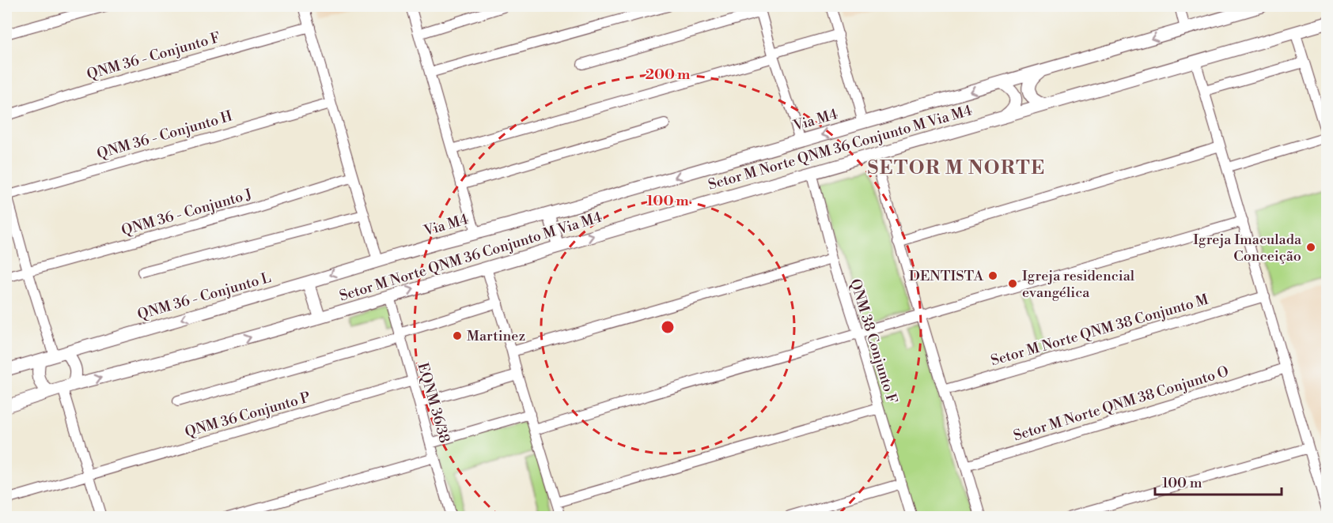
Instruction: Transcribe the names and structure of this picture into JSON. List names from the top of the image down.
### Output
{
  "streets": {
    "main road": ["Via M4", "Setor M Norte QNM 36 Conjunto M Via M4", "QNM 36 - Conjunto L"],
    "street": [
      "QNM 36 - Conjunto F",
      "QNM 36 - Conjunto H",
      "QNM 36 - Conjunto J",
      "Setor M Norte QNM 38 Conjunto M",
      "QNM 38 Conjunto F",
      "EQNM 36/38",
      "Setor M Norte QNM 38 Conjunto O",
      "QNM 36 Conjunto P"
    ]
  },
  "crossings": [
    ["Via M4", "QNM 36 - Conjunto L"],
    ["Setor M Norte QNM 36 Conjunto M Via M4", "QNM 36 - Conjunto L"],
    ["Setor M Norte QNM 36 Conjunto M Via M4", "QNM 38 Conjunto F"],
    ["Setor M Norte QNM 36 Conjunto M Via M4", "EQNM 36/38"],
    ["EQNM 36/38", "QNM 36 Conjunto P"]
  ],
  "one_way": ["Via M4", "Setor M Norte QNM 36 Conjunto M Via M4", "QNM 36 - Conjunto L"],
  "districts": ["SETOR M NORTE"],
  "places": [
    "Igreja Imaculada Conceição",
    "DENTISTA",
    "Igreja residencial evangélica",
    "Martinez"
  ],
  "scale_bar": "100 m",
  "rings": ["200 m", "100 m"]
}
